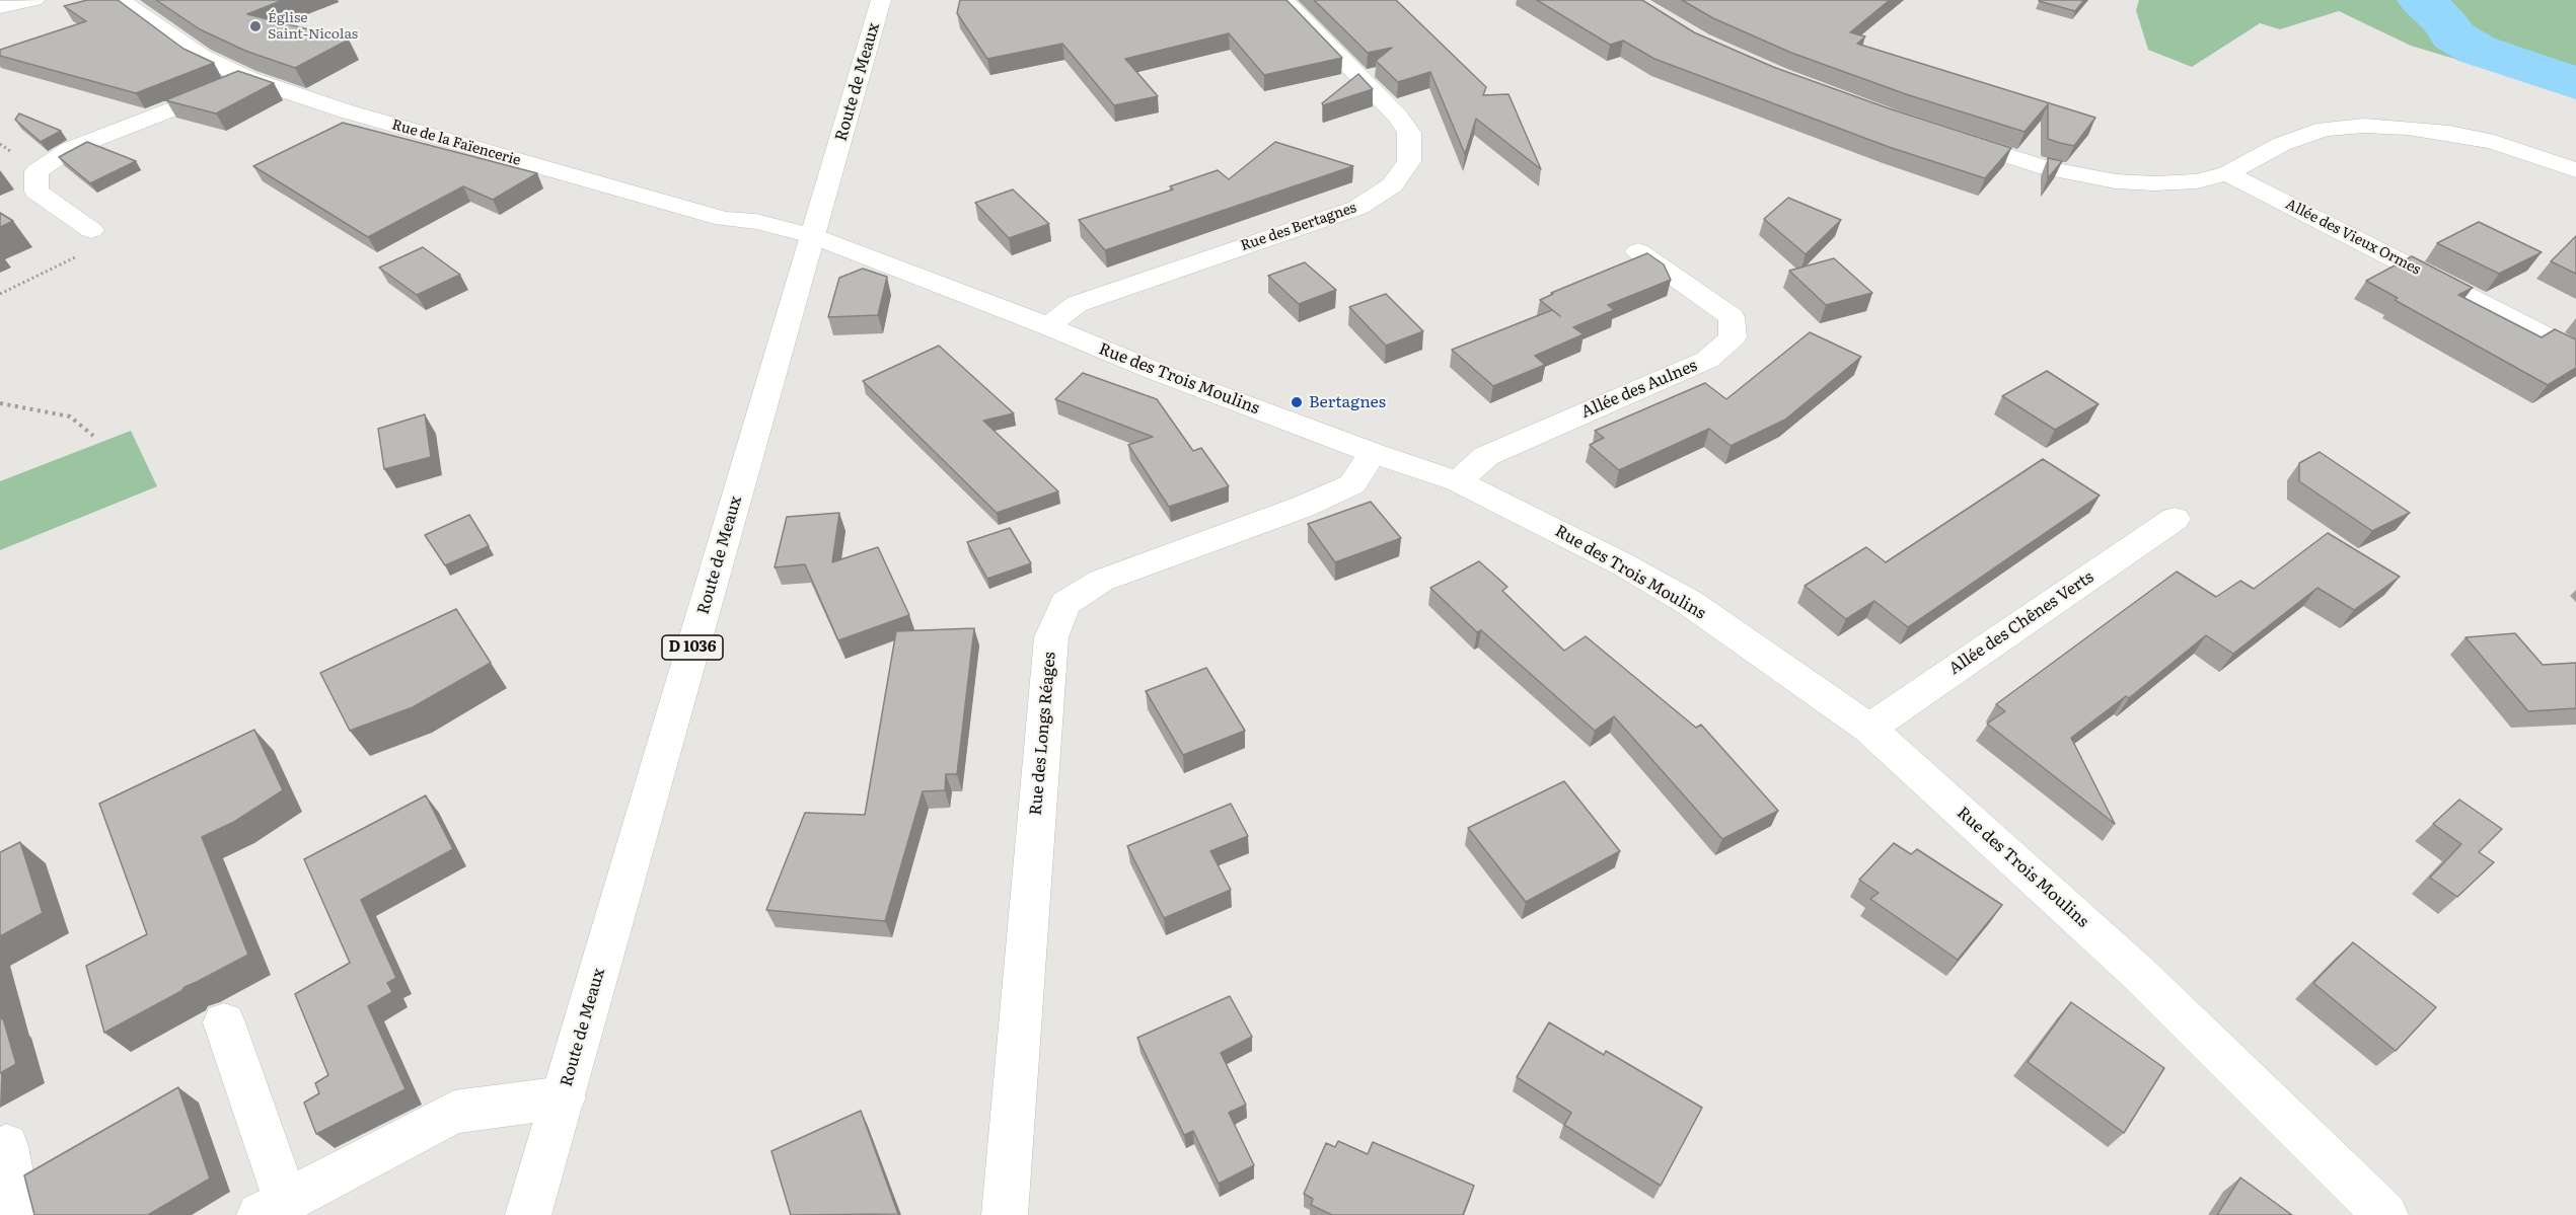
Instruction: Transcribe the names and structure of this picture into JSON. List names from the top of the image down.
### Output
{
  "streets": {
    "street": [
      "Route de Meaux",
      "Rue de la Faïencerie",
      "Rue des Bertagnes",
      "Allée des Vieux Ormes",
      "Rue des Trois Moulins",
      "Allée des Aulnes",
      "Allée des Chênes Verts",
      "D 1036",
      "Rue des Longs Réages"
    ]
  },
  "crossings": [
    ["Route de Meaux", "Rue de la Faïencerie"],
    ["Route de Meaux", "Rue des Trois Moulins"],
    ["Rue de la Faïencerie", "Rue des Trois Moulins"],
    ["Rue des Bertagnes", "Rue des Trois Moulins"],
    ["Rue des Trois Moulins", "Allée des Aulnes"],
    ["Rue des Trois Moulins", "Allée des Chênes Verts"],
    ["Rue des Trois Moulins", "Rue des Longs Réages"]
  ],
  "places": ["Église Saint-Nicolas", "Bertagnes"]
}
